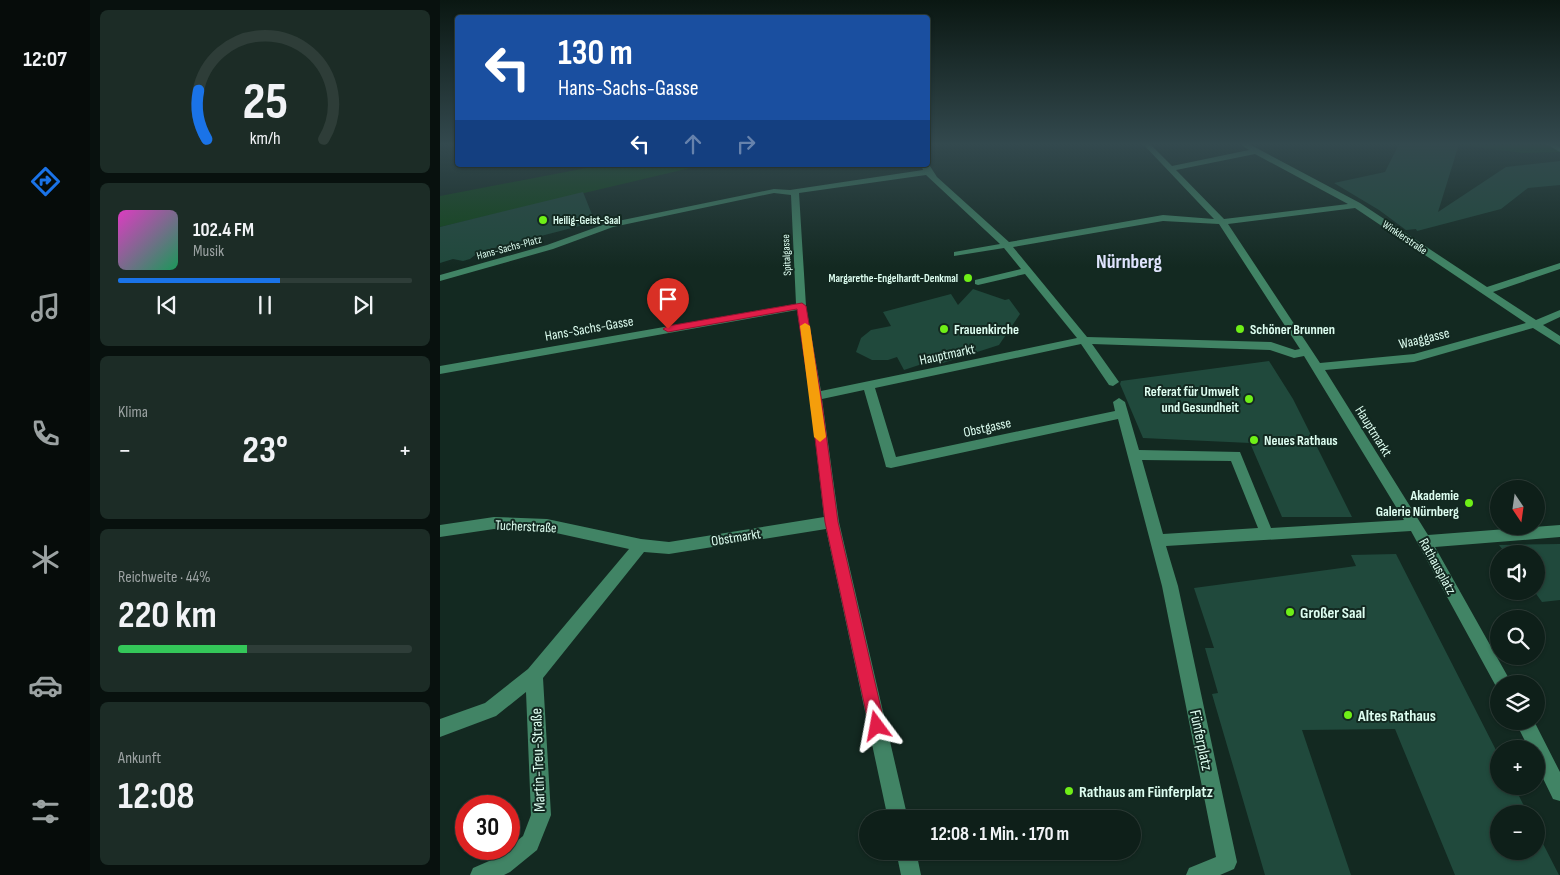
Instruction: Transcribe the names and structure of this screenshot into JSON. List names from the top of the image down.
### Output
{
  "streets": {
    "street": [
      "Winklerstraße",
      "Hans-Sachs-Platz",
      "Spitalgasse",
      "Hans-Sachs-Gasse",
      "Waaggasse",
      "Hauptmarkt",
      "Obstgasse",
      "Tucherstraße",
      "Obstmarkt",
      "Rathausplatz",
      "Fünferplatz",
      "Martin-Treu-Straße"
    ]
  },
  "crossings": [
    ["Winklerstraße", "Waaggasse"],
    ["Hans-Sachs-Platz", "Spitalgasse"],
    ["Spitalgasse", "Hans-Sachs-Gasse"],
    ["Spitalgasse", "Hauptmarkt"],
    ["Waaggasse", "Hauptmarkt"],
    ["Hauptmarkt", "Obstgasse"],
    ["Hauptmarkt", "Rathausplatz"],
    ["Tucherstraße", "Obstmarkt"],
    ["Rathausplatz", "Fünferplatz"]
  ],
  "districts": ["Nürnberg"],
  "places": [
    "Heilig-Geist-Saal",
    "Margarethe-Engelhardt-Denkmal",
    "Frauenkirche",
    "Schöner Brunnen",
    "Referat für Umwelt und Gesundheit",
    "Neues Rathaus",
    "Akademie Galerie Nürnberg",
    "Großer Saal",
    "Altes Rathaus",
    "Rathaus am Fünferplatz"
  ],
  "north": "bottom",
  "page": {
    "tabs": "12:07",
    "turn": ["130 m", "Hans-Sachs-Gasse"],
    "song": ["102.4 FM", "Musik"],
    "tile": [
      "Klima",
      ["Reichweite · 44%", "220 km"],
      ["Ankunft", "12:08"]
    ],
    "heat": ["−", "23°", "+"],
    "map_buttons": ["+", "−"],
    "limit": "30",
    "trip": "12:08 · 1 Min. · 170 m",
    "gauge": ["25", "km/h"]
  }
}
